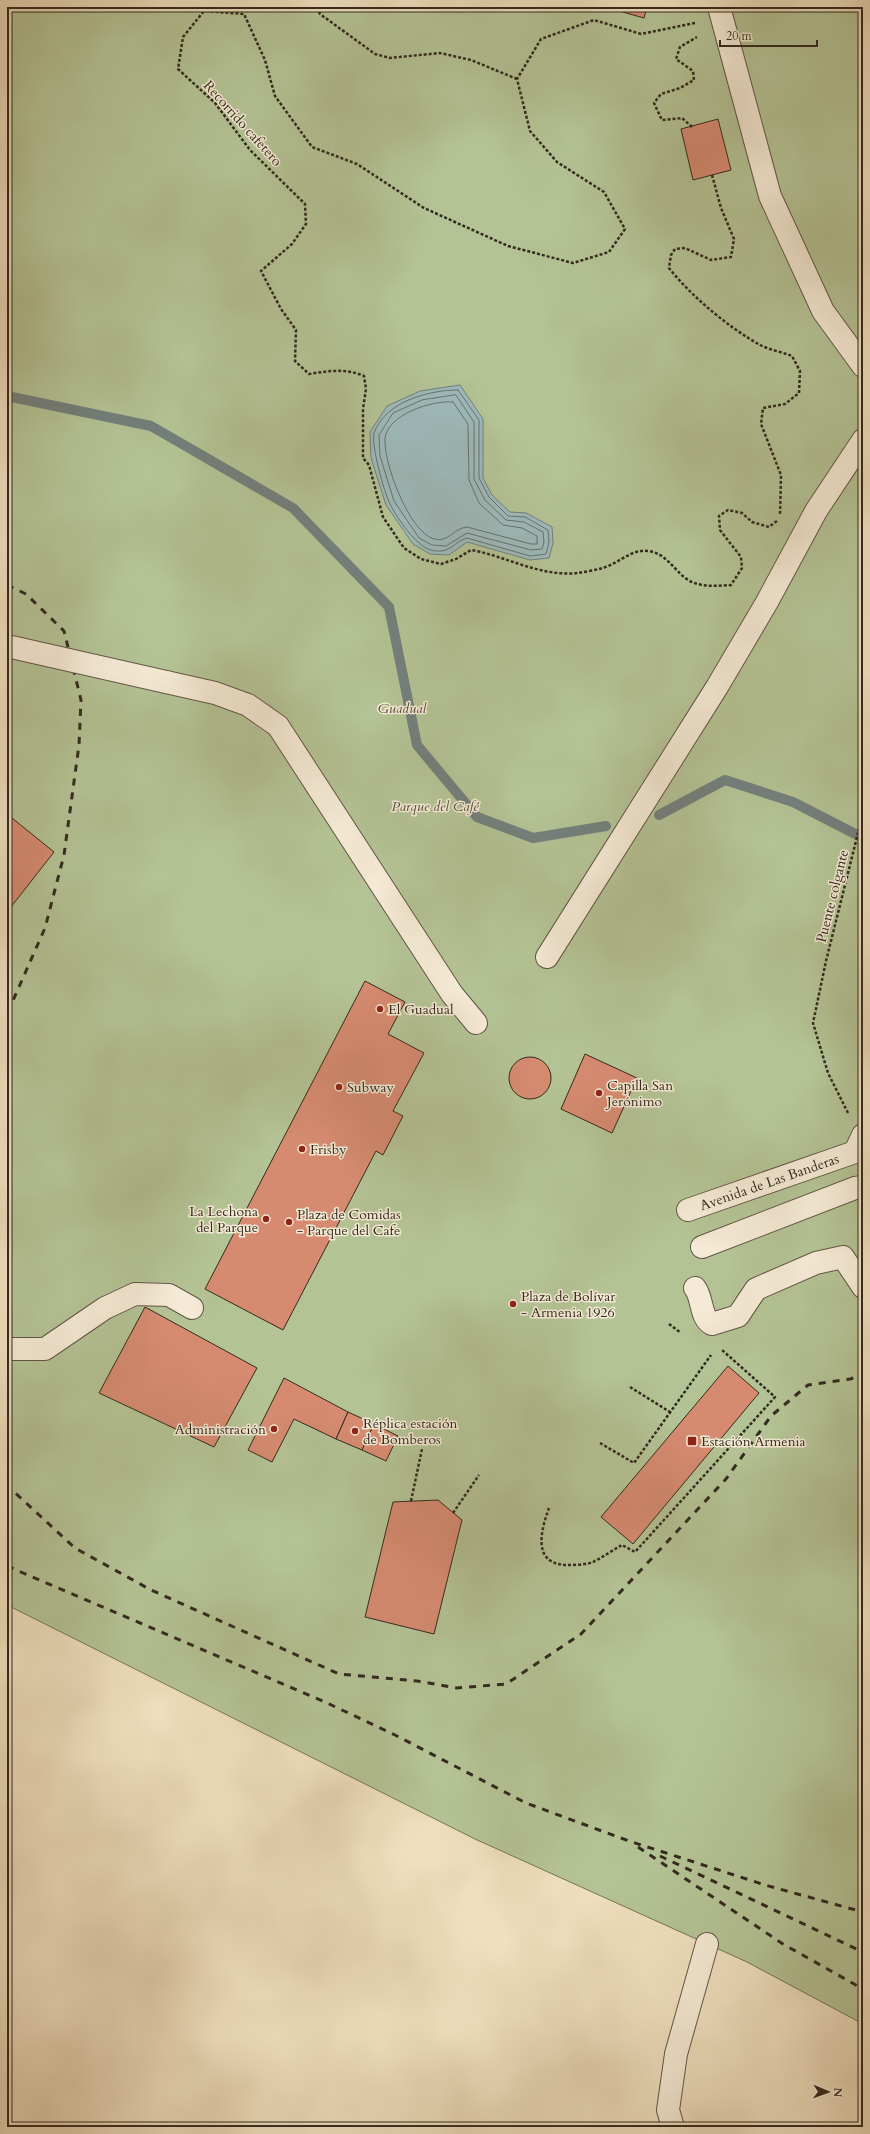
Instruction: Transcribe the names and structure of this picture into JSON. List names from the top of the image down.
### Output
{
  "streets": {
    "street": ["Avenida de Las Banderas"],
    "path": ["Recorrido cafetero", "Puente colgante"]
  },
  "crossings": [
    ["Puente colgante", "Avenida de Las Banderas"]
  ],
  "parks": ["Guadual", "Parque del Café"],
  "places": {
    "other": [
      "El Guadual",
      "Subway",
      "Capilla San Jerónimo",
      "Frisby",
      "La Lechona del Parque",
      "Plaza de Comidas - Parque del Cafe",
      "Plaza de Bolívar - Armenia 1926",
      "Administración",
      "Réplica estación de Bomberos"
    ],
    "transit": ["Estación Armenia"]
  },
  "scale_bar": "20 m",
  "north": "right"
}
